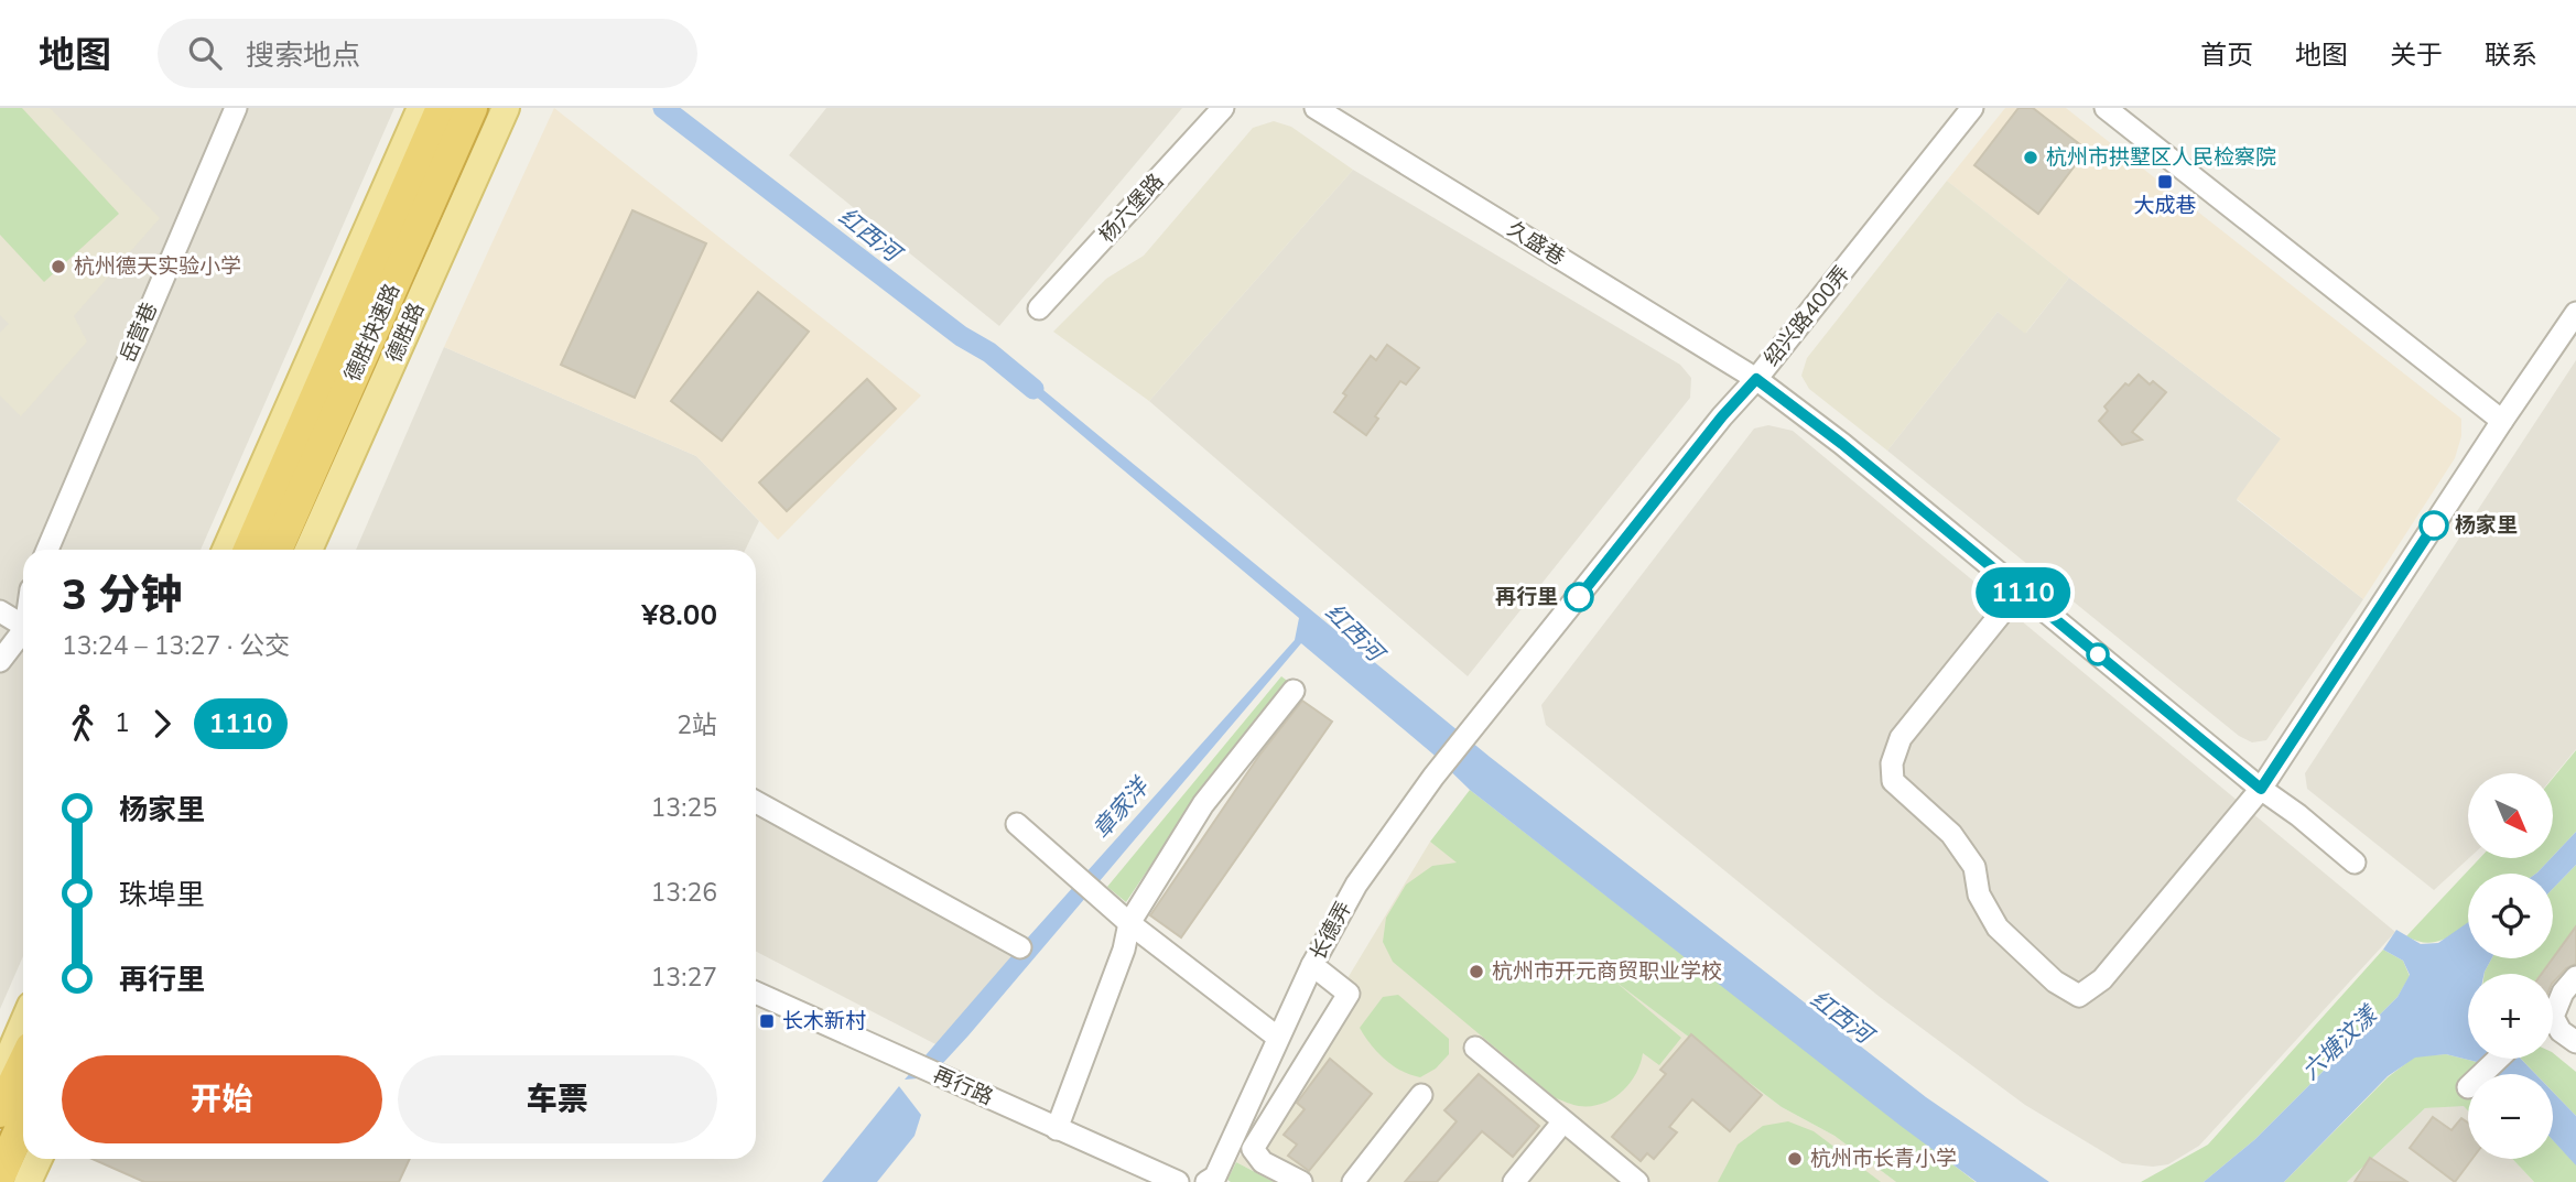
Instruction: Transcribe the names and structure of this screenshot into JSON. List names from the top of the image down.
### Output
{
  "streets": {
    "highway": ["德胜快速路"],
    "main road": ["德胜路"],
    "street": [
      "杨六堡路",
      "久盛巷",
      "绍兴路400弄",
      "岳营巷",
      "长德弄",
      "再行路"
    ]
  },
  "crossings": [
    ["久盛巷", "绍兴路400弄"],
    ["绍兴路400弄", "长德弄"]
  ],
  "water": ["红西河", "章家洋", "六塘汶漾"],
  "places": {
    "other": [
      "杭州市拱墅区人民检察院",
      "杭州德天实验小学",
      "杨家里",
      "再行里",
      "杭州市开元商贸职业学校",
      "杭州市长青小学"
    ],
    "transit": ["大成巷", "长木新村"]
  },
  "lines": ["bus line 1110"],
  "north": "bottom right",
  "page": {
    "header": "地图",
    "search": "搜索地点",
    "nav": [
      "首页",
      "地图",
      "关于",
      "联系"
    ],
    "on_map": "1110",
    "heading": ["3 分钟", "13:24 – 13:27 · 公交", "¥8.00"],
    "legs": ["1", "1110", "2站"],
    "list": [
      {
        "name": "杨家里",
        "value": "13:25"
      },
      {
        "name": "珠埠里",
        "value": "13:26"
      },
      {
        "name": "再行里",
        "value": "13:27"
      }
    ],
    "map_buttons": ["+", "−"],
    "buttons": ["开始", "车票"]
  }
}
